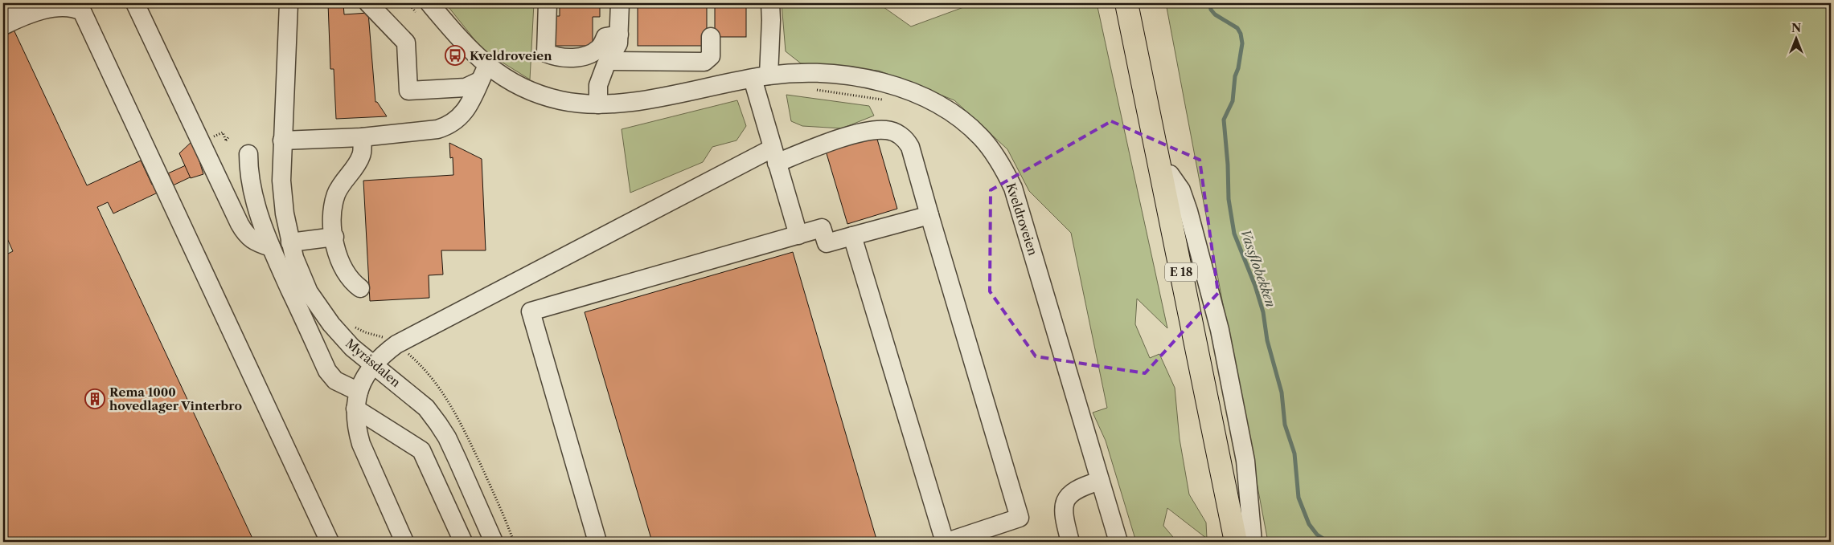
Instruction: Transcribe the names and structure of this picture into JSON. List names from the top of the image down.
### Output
{
  "streets": {
    "highway": ["E 18"],
    "street": ["Kveldroveien", "Myråsdalen"]
  },
  "water": ["Vassflobekken"],
  "places": {
    "bus stop": ["Kveldroveien"],
    "building": ["Rema 1000 hovedlager Vinterbro"]
  },
  "north": "top"
}
